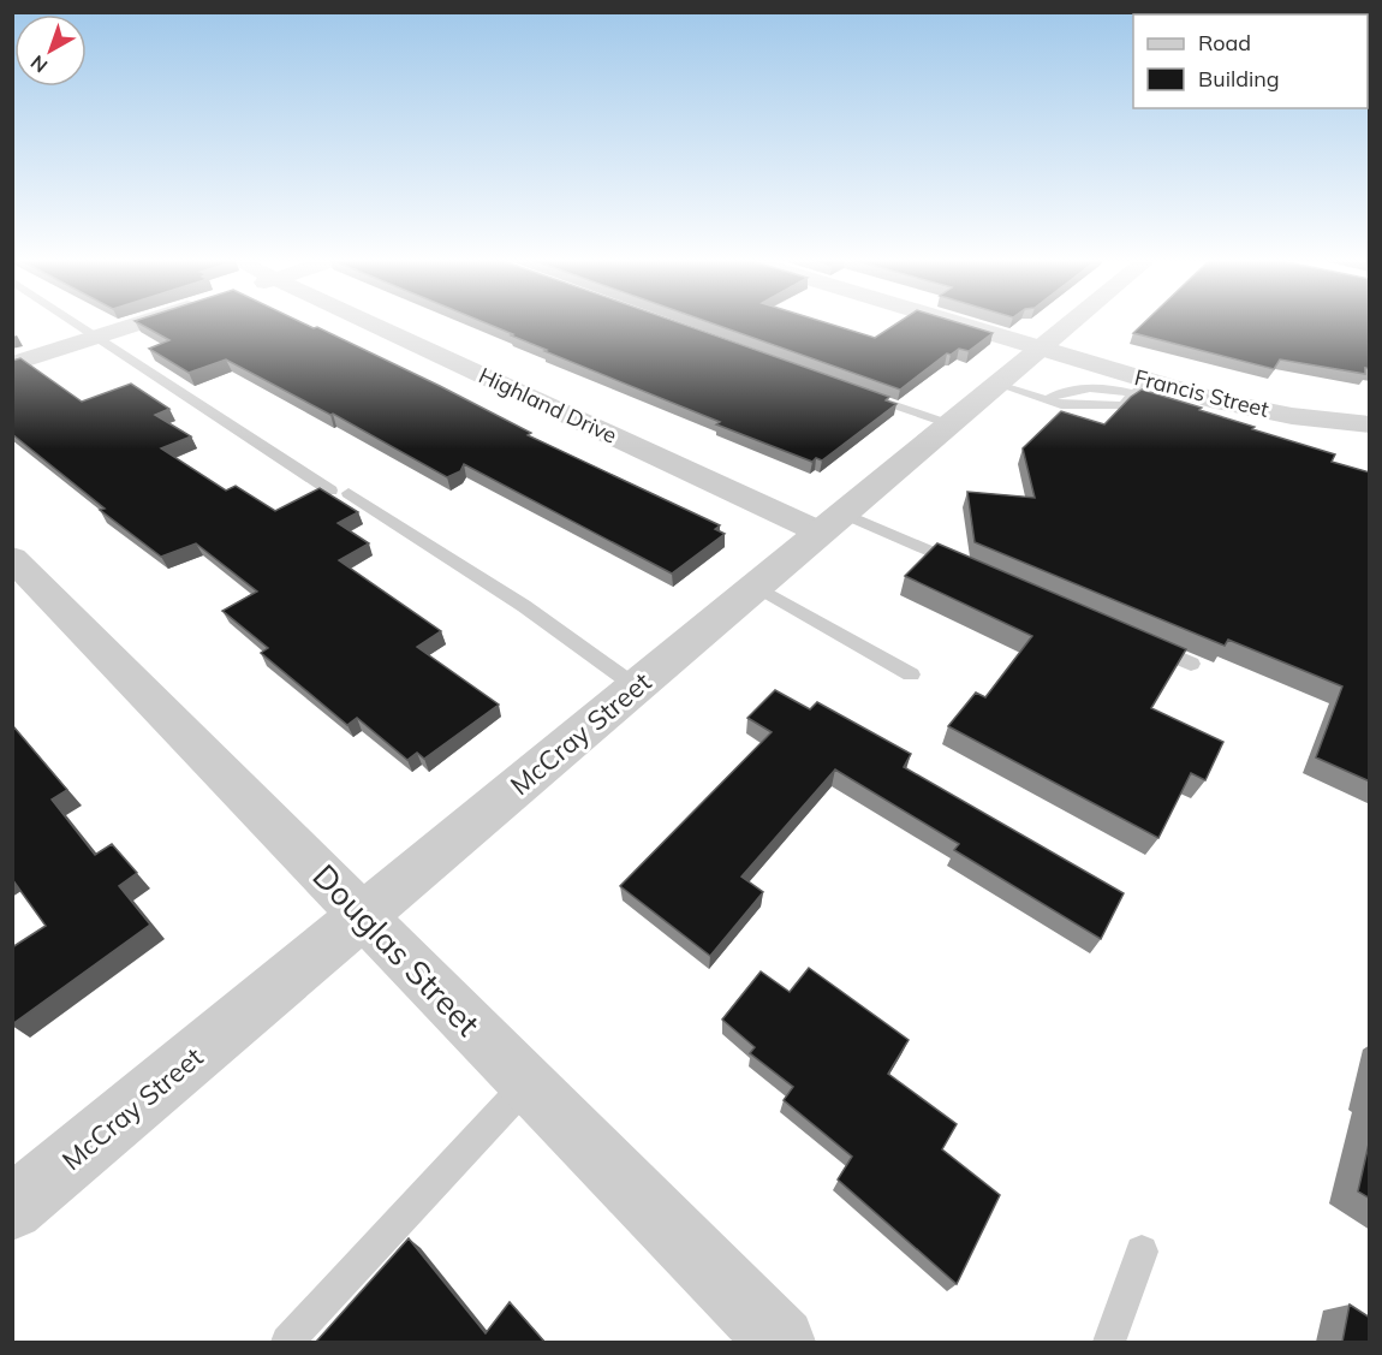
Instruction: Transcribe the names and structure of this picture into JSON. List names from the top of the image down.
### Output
{
  "streets": {
    "street": [
      "Francis Street",
      "Highland Drive",
      "McCray Street",
      "Douglas Street"
    ]
  },
  "crossings": [
    ["Francis Street", "McCray Street"],
    ["Highland Drive", "McCray Street"],
    ["McCray Street", "Douglas Street"]
  ],
  "legend": ["Road", "Building"],
  "north": "bottom left"
}
